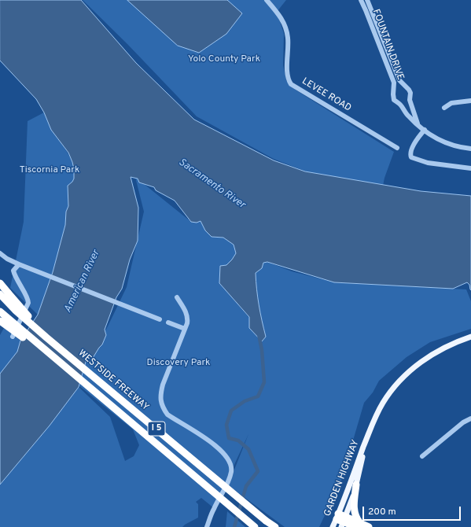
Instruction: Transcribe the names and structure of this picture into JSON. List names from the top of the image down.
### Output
{
  "streets": {
    "highway": ["WESTSIDE FREEWAY", "I 5"],
    "main road": ["GARDEN HIGHWAY"],
    "street": ["FOUNTAIN DRIVE", "LEVEE ROAD"]
  },
  "water": ["Sacramento River", "American River"],
  "parks": ["Yolo County Park", "Tiscornia Park", "Discovery Park"],
  "scale_bar": "200 m"
}
